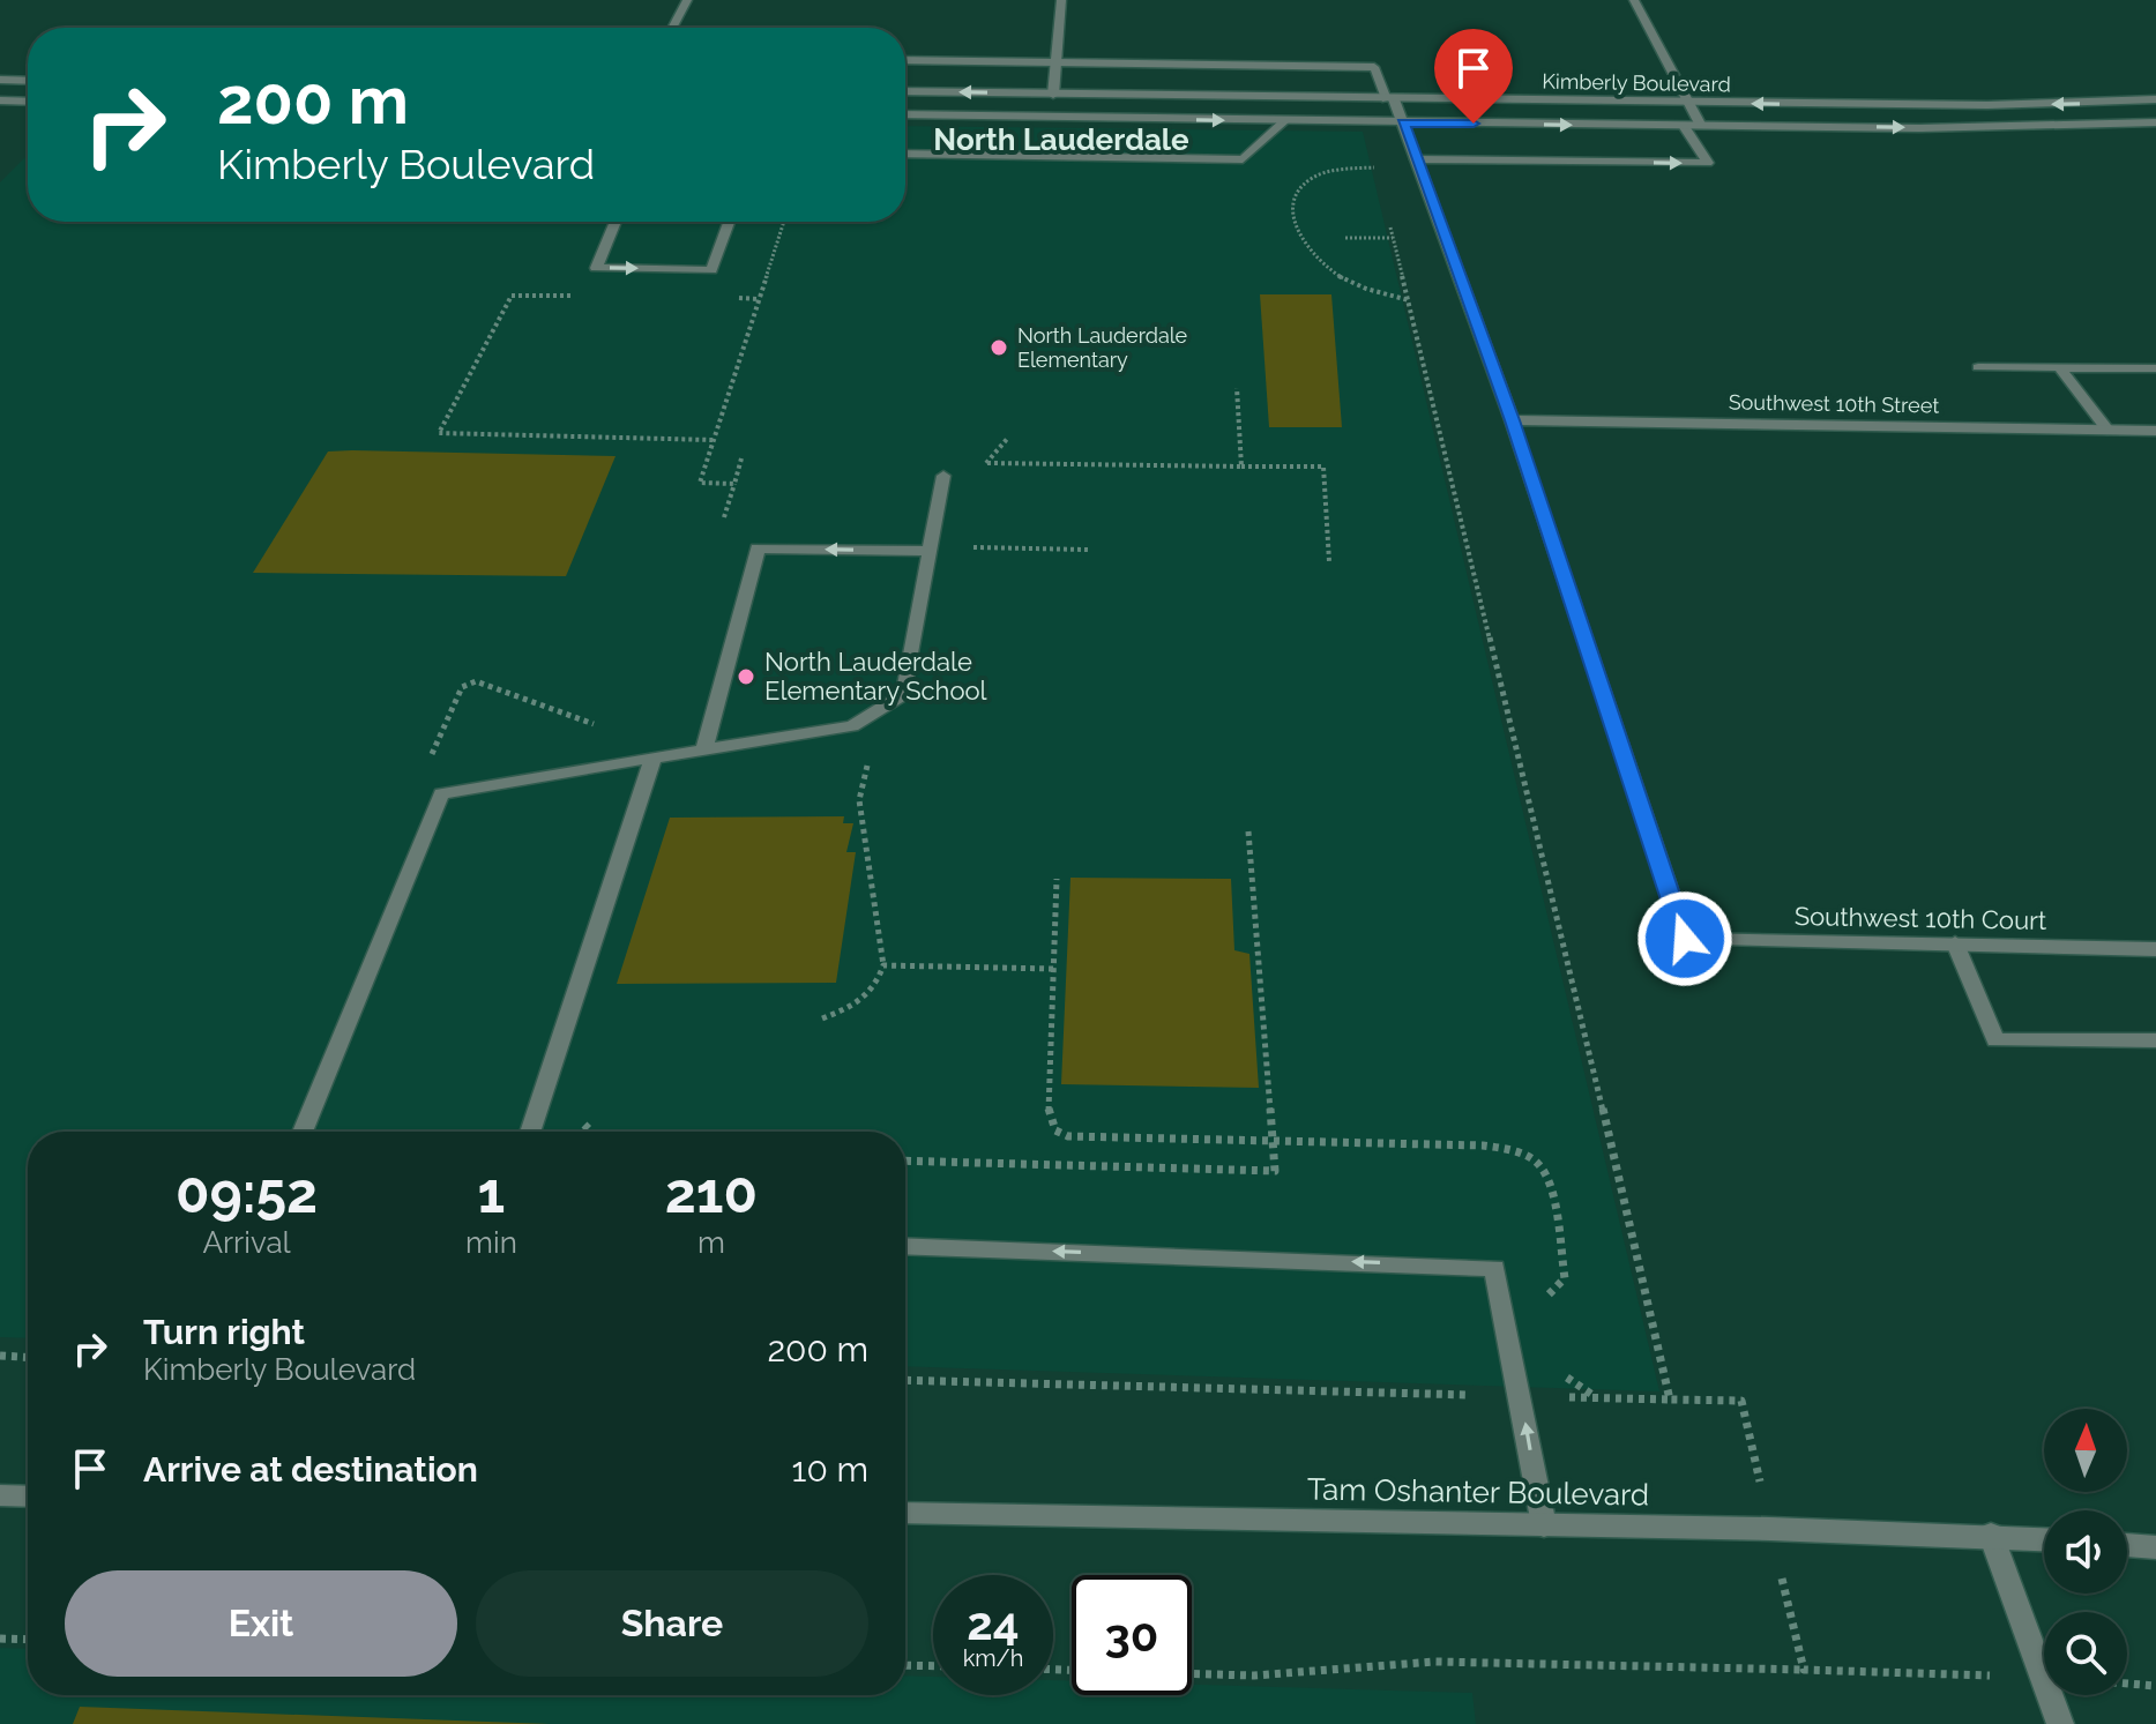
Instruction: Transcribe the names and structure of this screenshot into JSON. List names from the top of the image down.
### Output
{
  "streets": {
    "street": [
      "Kimberly Boulevard",
      "Southwest 10th Street",
      "Southwest 10th Court",
      "Tam Oshanter Boulevard"
    ]
  },
  "crossings": [
    ["Southwest 10th Street", "Southwest 10th Court"]
  ],
  "districts": ["North Lauderdale"],
  "places": ["North Lauderdale Elementary", "North Lauderdale Elementary School"],
  "north": "top",
  "page": {
    "turn": ["200 m", "Kimberly Boulevard"],
    "eta": [
      "09:52",
      "Arrival",
      "1",
      "min",
      "210",
      "m"
    ],
    "list": [
      {
        "name": "Turn right",
        "note": "Kimberly Boulevard",
        "value": "200 m"
      },
      {
        "name": "Arrive at destination",
        "value": "10 m"
      }
    ],
    "buttons": ["Exit", "Share"],
    "speed": "24 km/h",
    "limit": "30"
  }
}
